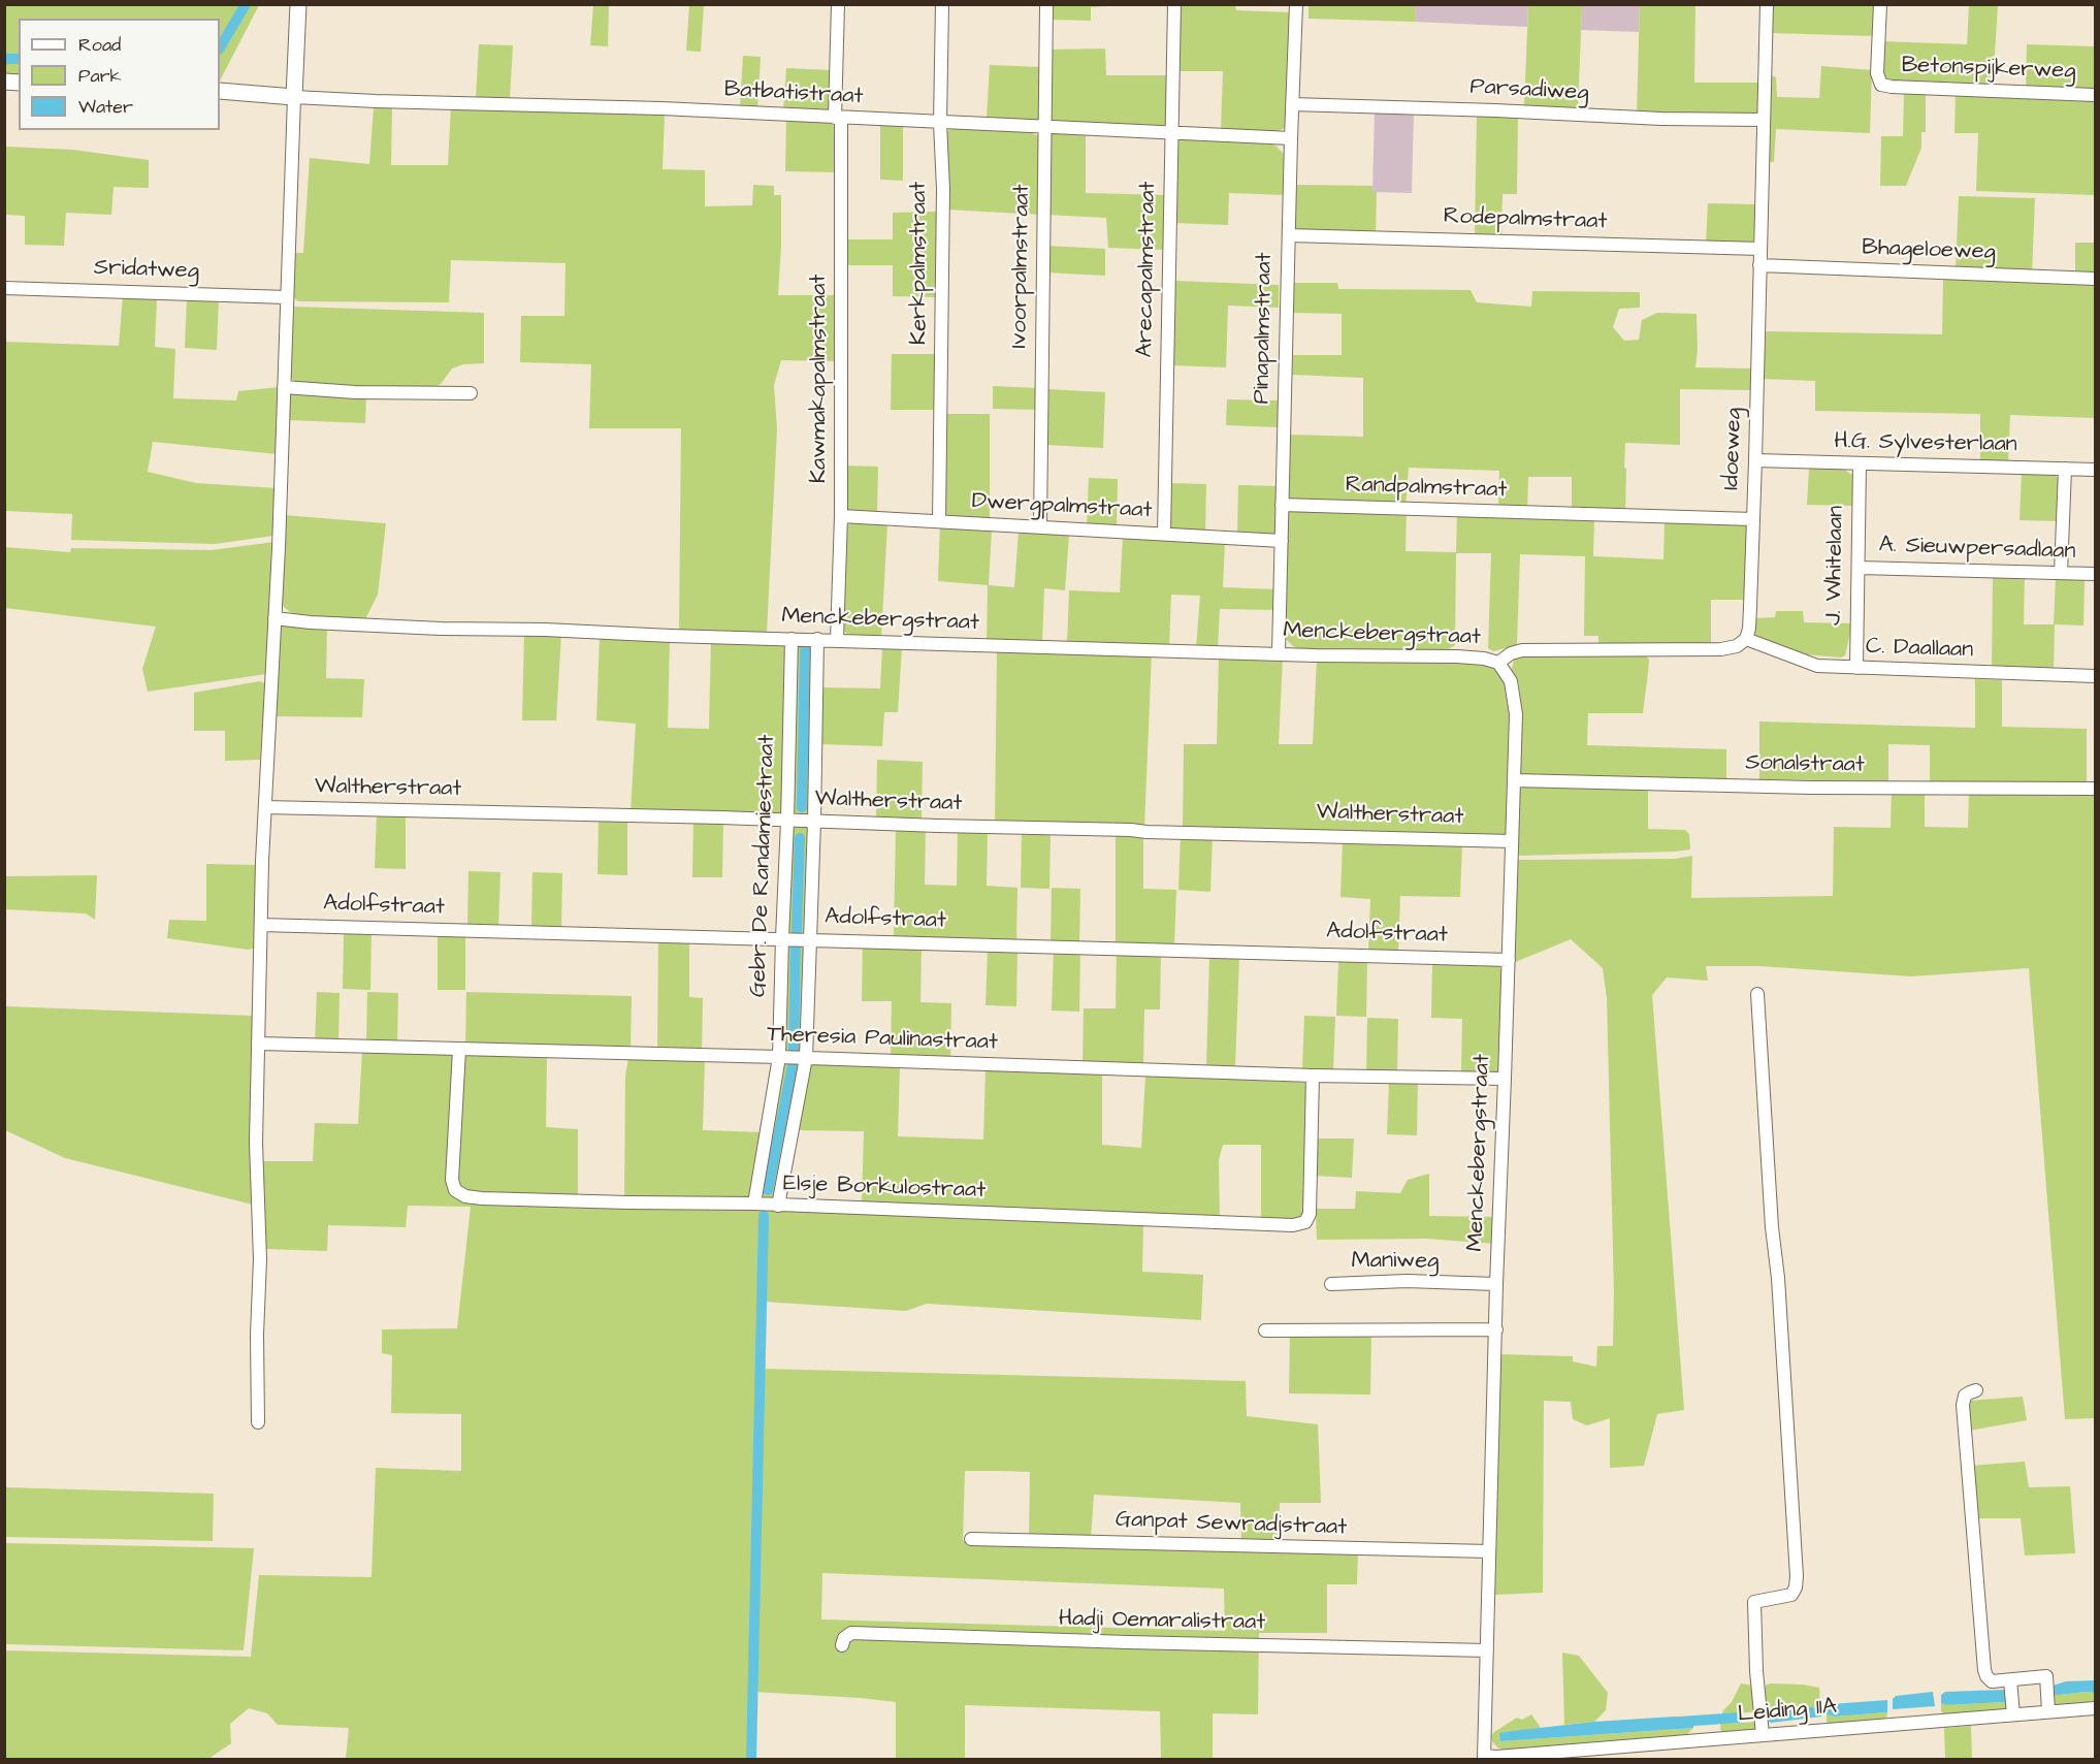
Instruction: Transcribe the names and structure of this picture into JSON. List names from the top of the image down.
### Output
{
  "streets": {
    "street": [
      "Betonspijkerweg",
      "Parsadiweg",
      "Batbatistraat",
      "Rodepalmstraat",
      "Bhageloeweg",
      "Kerkpalmstraat",
      "Ivoorpalmstraat",
      "Arecapalmstraat",
      "Sridatweg",
      "Pinapalmstraat",
      "Kawmakapalmstraat",
      "H.G. Sylvesterlaan",
      "Idoeweg",
      "Randpalmstraat",
      "Dwergpalmstraat",
      "A. Sieuwpersadlaan",
      "J. Whitelaan",
      "Menckebergstraat",
      "C. Daallaan",
      "Sonalstraat",
      "Waltherstraat",
      "Gebr. De Randamiestraat",
      "Adolfstraat",
      "Theresia Paulinastraat",
      "Elsje Borkulostraat",
      "Maniweg",
      "Ganpat Sewradjstraat",
      "Hadji Oemaralistraat",
      "Leiding 11A"
    ]
  },
  "crossings": [
    ["Parsadiweg", "Pinapalmstraat"],
    ["Parsadiweg", "Idoeweg"],
    ["Batbatistraat", "Kerkpalmstraat"],
    ["Batbatistraat", "Ivoorpalmstraat"],
    ["Batbatistraat", "Arecapalmstraat"],
    ["Batbatistraat", "Pinapalmstraat"],
    ["Batbatistraat", "Kawmakapalmstraat"],
    ["Rodepalmstraat", "Pinapalmstraat"],
    ["Rodepalmstraat", "Idoeweg"],
    ["Bhageloeweg", "Idoeweg"],
    ["Kerkpalmstraat", "Dwergpalmstraat"],
    ["Ivoorpalmstraat", "Dwergpalmstraat"],
    ["Arecapalmstraat", "Dwergpalmstraat"],
    ["Pinapalmstraat", "Randpalmstraat"],
    ["Pinapalmstraat", "Dwergpalmstraat"],
    ["Pinapalmstraat", "Menckebergstraat"],
    ["Kawmakapalmstraat", "Dwergpalmstraat"],
    ["Kawmakapalmstraat", "Menckebergstraat"],
    ["H.G. Sylvesterlaan", "Idoeweg"],
    ["H.G. Sylvesterlaan", "J. Whitelaan"],
    ["Idoeweg", "Randpalmstraat"],
    ["Idoeweg", "C. Daallaan"],
    ["A. Sieuwpersadlaan", "J. Whitelaan"],
    ["J. Whitelaan", "C. Daallaan"],
    ["Menckebergstraat", "Sonalstraat"],
    ["Menckebergstraat", "Waltherstraat"],
    ["Menckebergstraat", "Gebr. De Randamiestraat"],
    ["Menckebergstraat", "Adolfstraat"],
    ["Menckebergstraat", "Theresia Paulinastraat"],
    ["Menckebergstraat", "Maniweg"],
    ["Menckebergstraat", "Ganpat Sewradjstraat"],
    ["Menckebergstraat", "Hadji Oemaralistraat"],
    ["Menckebergstraat", "Leiding 11A"],
    ["Waltherstraat", "Gebr. De Randamiestraat"],
    ["Gebr. De Randamiestraat", "Adolfstraat"],
    ["Gebr. De Randamiestraat", "Theresia Paulinastraat"],
    ["Gebr. De Randamiestraat", "Elsje Borkulostraat"],
    ["Theresia Paulinastraat", "Elsje Borkulostraat"]
  ],
  "legend": ["Road", "Park", "Water"]
}
